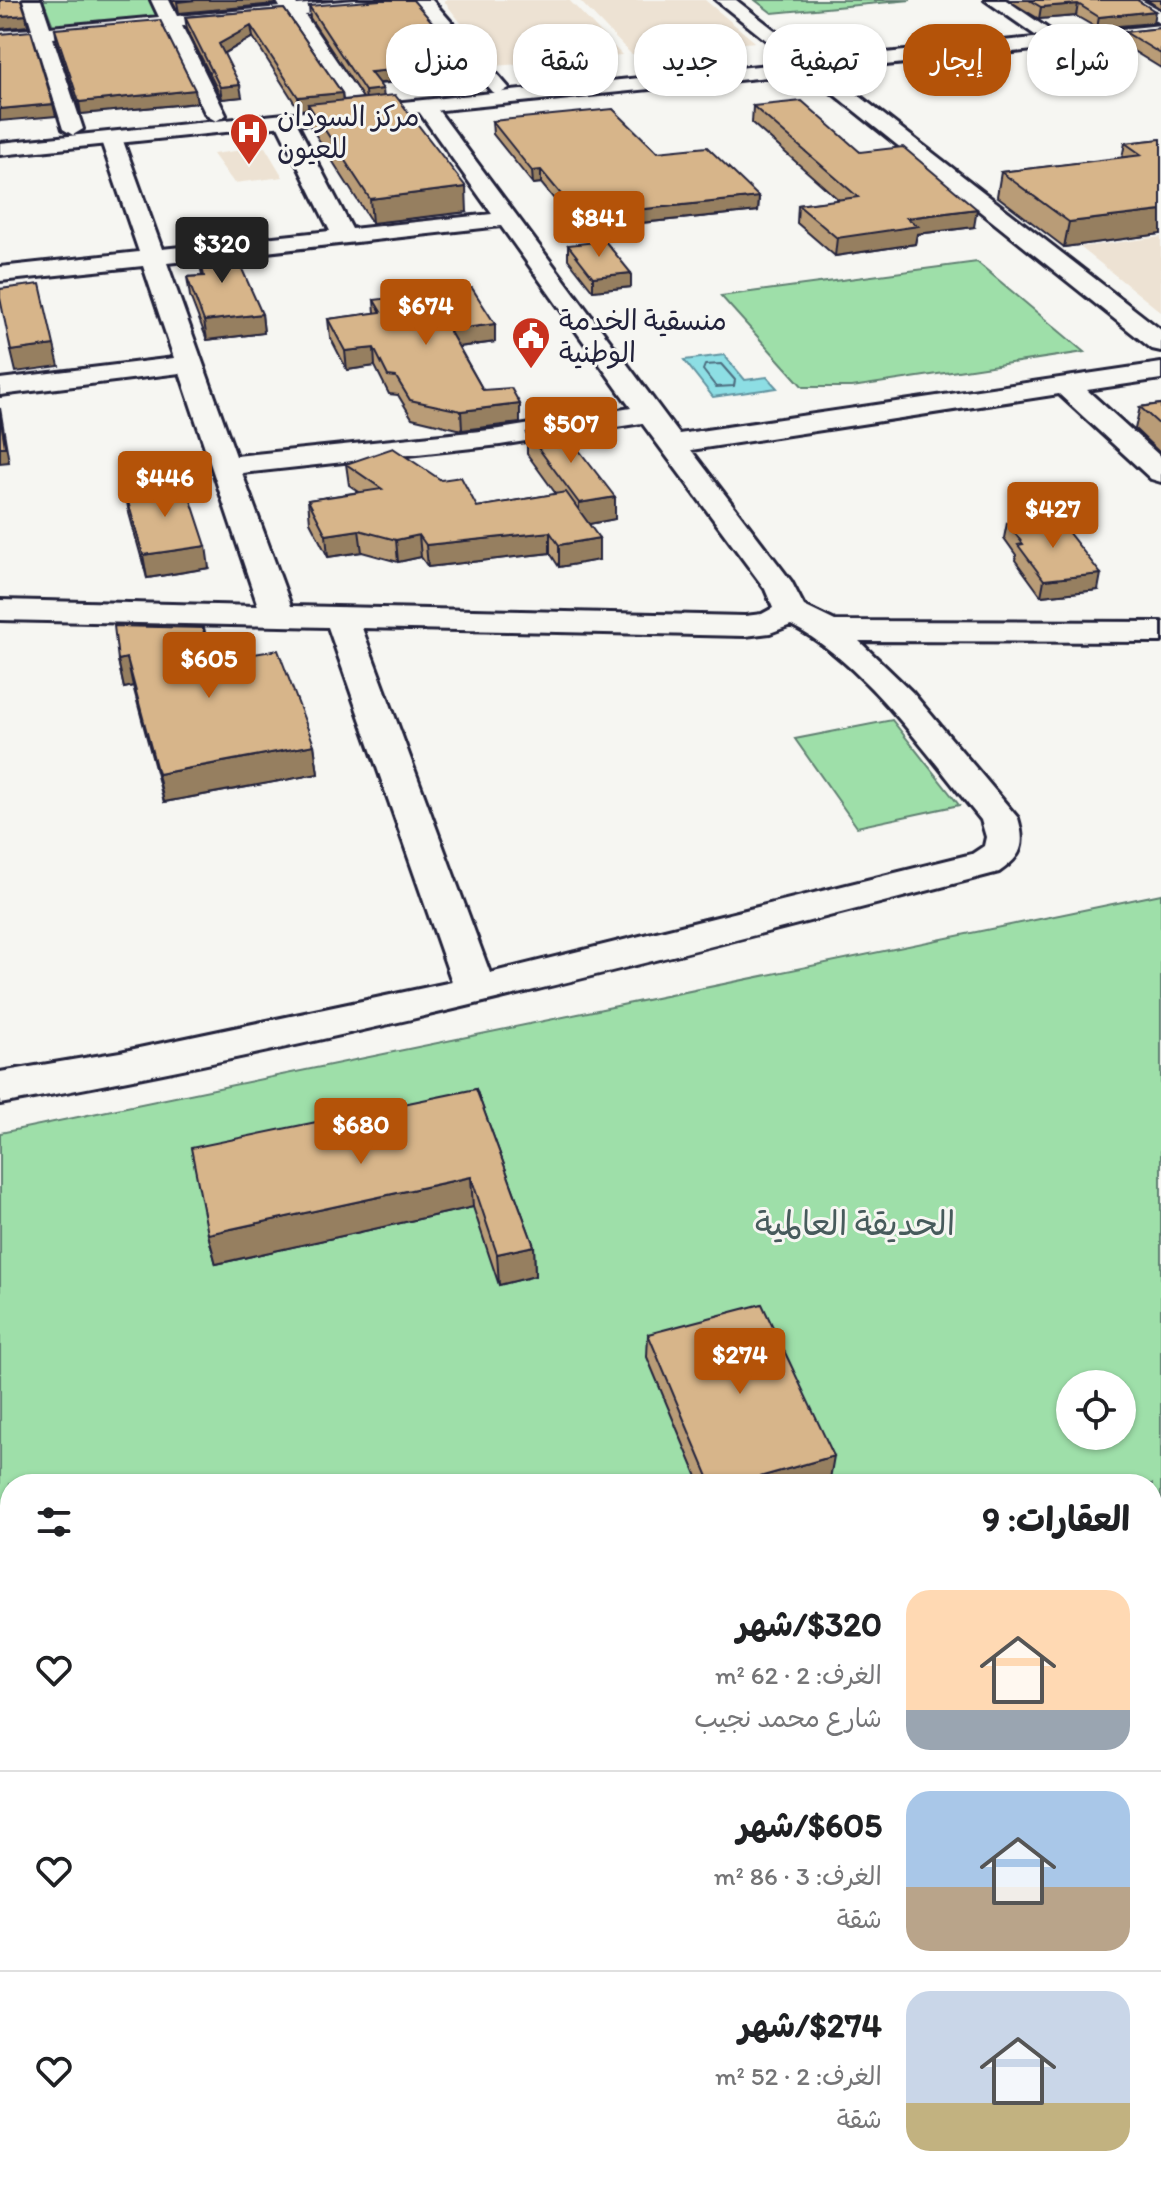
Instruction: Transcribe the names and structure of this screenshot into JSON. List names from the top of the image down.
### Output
{
  "parks": ["الحديقة العالمية"],
  "places": {
    "hospital": ["مركز السودان للعيون"],
    "public building": ["منسقية الخدمة الوطنية"]
  },
  "page": {
    "chip": [
      "شراء",
      "إيجار",
      "تصفية",
      "جديد",
      "شقة",
      "منزل"
    ],
    "price": [
      "$841",
      "$320",
      "$674",
      "$507",
      "$446",
      "$427",
      "$605",
      "$680",
      "$274"
    ],
    "heading": "العقارات: 9",
    "list": [
      {
        "name": "$320/شهر",
        "note": "الغرف: 2 · 62 m² · شارع محمد نجيب"
      },
      {
        "name": "$605/شهر",
        "note": "الغرف: 3 · 86 m² · شقة"
      },
      {
        "name": "$274/شهر",
        "note": "الغرف: 2 · 52 m² · شقة"
      }
    ]
  }
}
